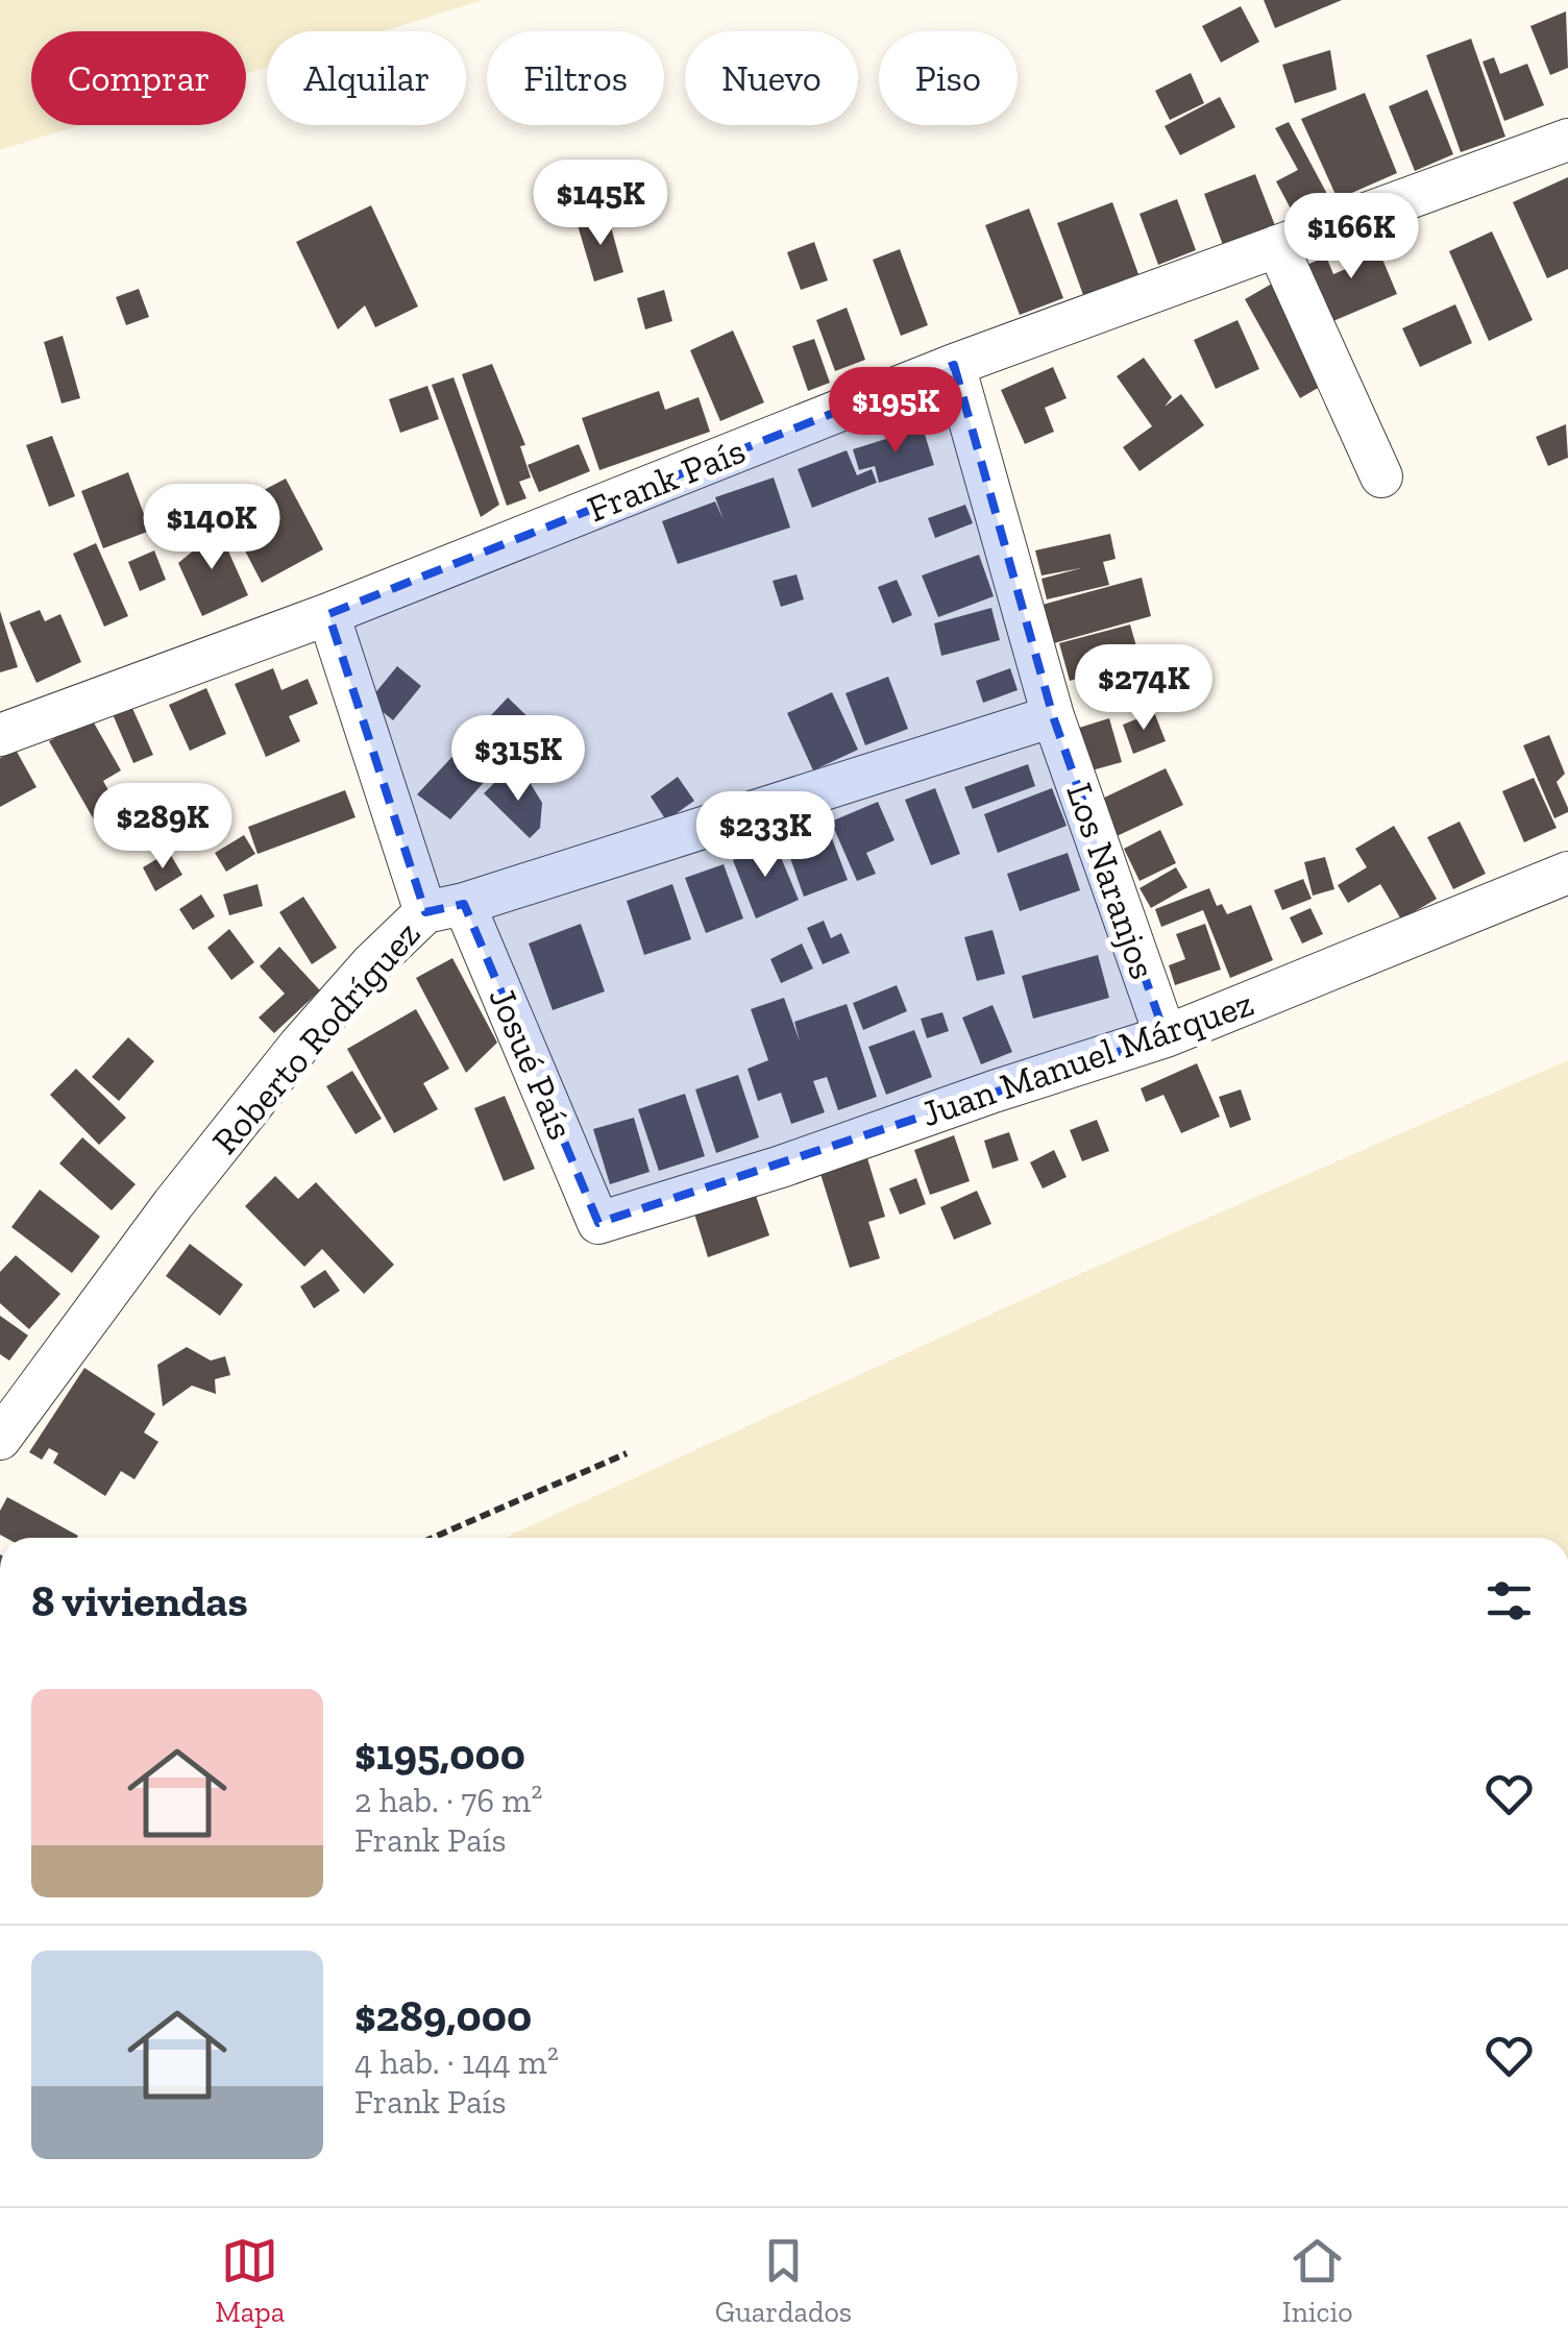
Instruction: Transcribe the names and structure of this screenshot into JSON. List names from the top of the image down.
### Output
{
  "streets": {
    "street": [
      "Frank País",
      "Los Naranjos",
      "Roberto Rodríguez",
      "Juan Manuel Márquez",
      "Josué País"
    ]
  },
  "crossings": [
    ["Frank País", "Los Naranjos"],
    ["Frank País", "Josué País"],
    ["Los Naranjos", "Roberto Rodríguez"],
    ["Los Naranjos", "Juan Manuel Márquez"],
    ["Roberto Rodríguez", "Josué País"],
    ["Juan Manuel Márquez", "Josué País"]
  ],
  "page": {
    "chip": [
      "Comprar",
      "Alquilar",
      "Filtros",
      "Nuevo",
      "Piso"
    ],
    "price": [
      "$145K",
      "$166K",
      "$195K",
      "$140K",
      "$274K",
      "$315K",
      "$289K",
      "$233K"
    ],
    "heading": "8 viviendas",
    "list": [
      {
        "name": "$195,000",
        "note": "2 hab. · 76 m² · Frank País"
      },
      {
        "name": "$289,000",
        "note": "4 hab. · 144 m² · Frank País"
      }
    ],
    "tabs": ["Mapa", "Guardados", "Inicio"]
  }
}
